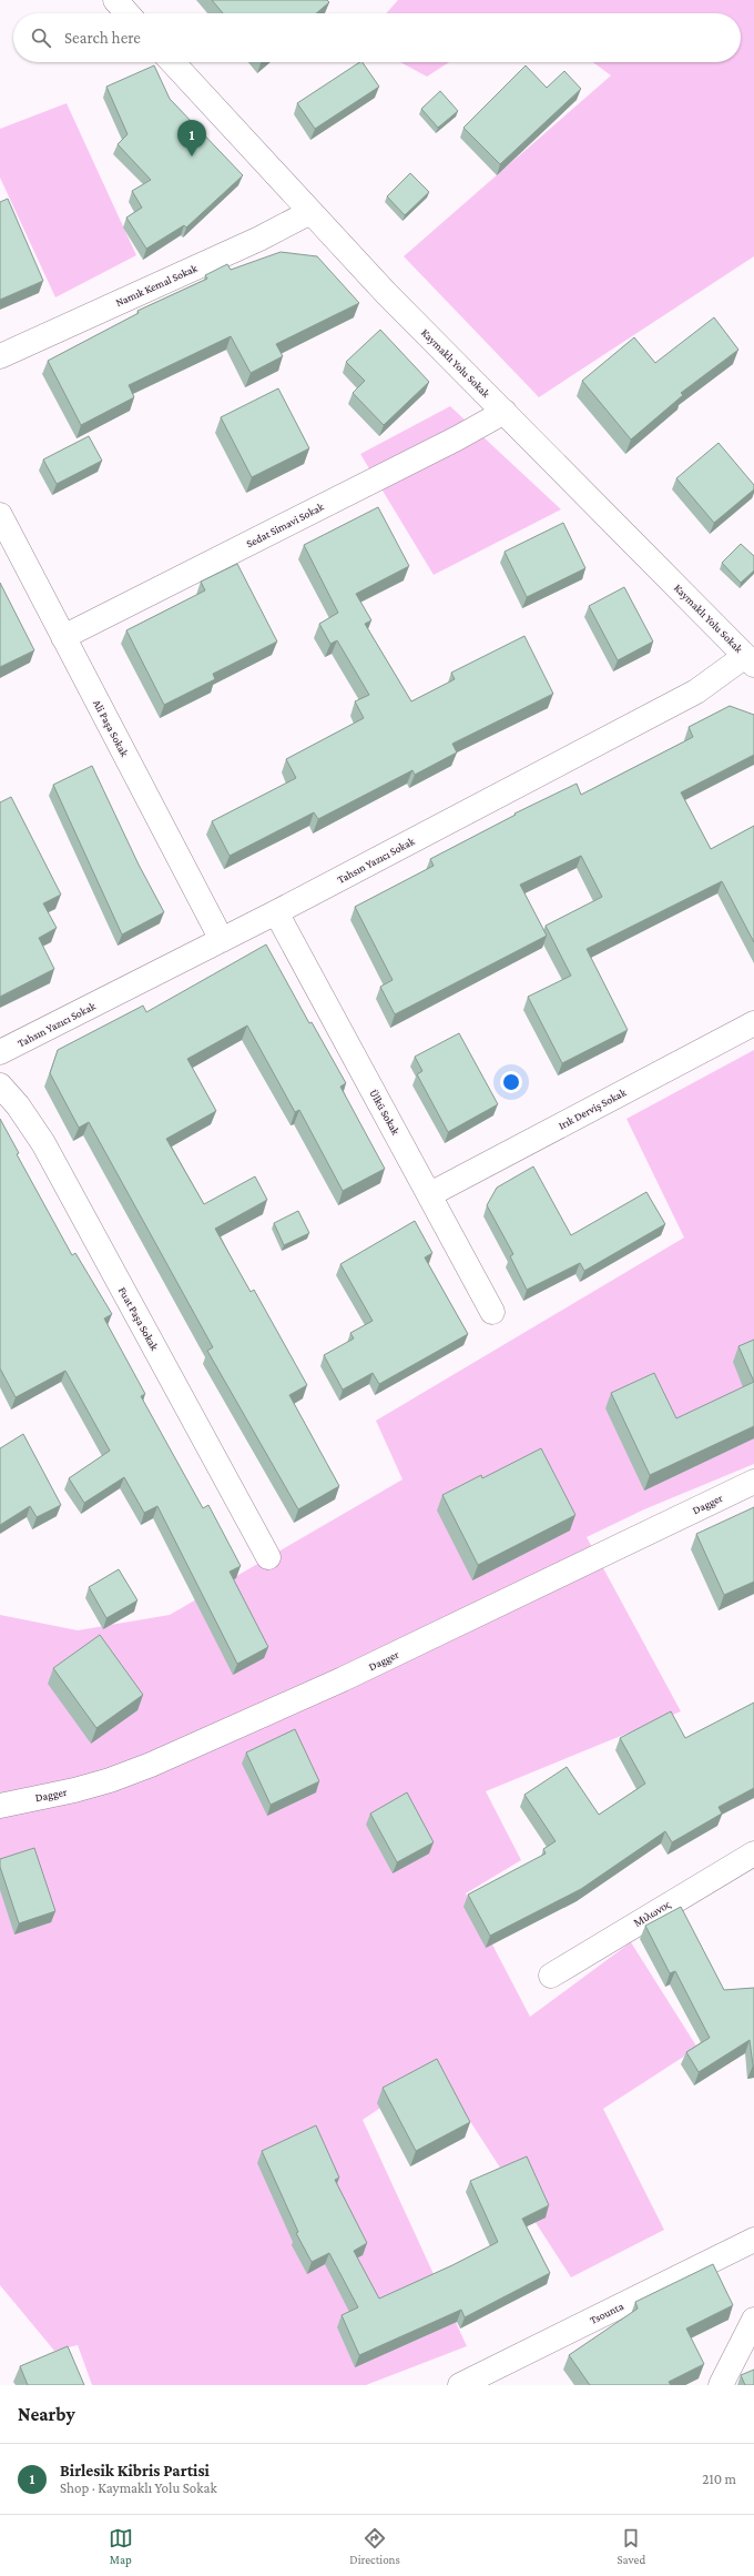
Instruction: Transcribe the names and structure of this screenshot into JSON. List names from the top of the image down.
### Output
{
  "streets": {
    "street": [
      "Namık Kemal Sokak",
      "Kaymaklı Yolu Sokak",
      "Sedat Simavi Sokak",
      "Ali Paşa Sokak",
      "Tahsın Yazıcı Sokak",
      "Irık Derviş Sokak",
      "Ülkü Sokak",
      "Fuat Paşa Sokak",
      "Dagger",
      "Μιλωνος",
      "Tsounta"
    ]
  },
  "crossings": [
    ["Namık Kemal Sokak", "Kaymaklı Yolu Sokak"],
    ["Kaymaklı Yolu Sokak", "Sedat Simavi Sokak"],
    ["Kaymaklı Yolu Sokak", "Tahsın Yazıcı Sokak"],
    ["Sedat Simavi Sokak", "Ali Paşa Sokak"],
    ["Ali Paşa Sokak", "Tahsın Yazıcı Sokak"],
    ["Tahsın Yazıcı Sokak", "Ülkü Sokak"],
    ["Irık Derviş Sokak", "Ülkü Sokak"]
  ],
  "page": {
    "search": "Search here",
    "pins": "1",
    "heading": "Nearby",
    "list": [
      {
        "mark": "1",
        "name": "Birlesik Kibris Partisi",
        "note": "Shop · Kaymaklı Yolu Sokak",
        "value": "210 m"
      }
    ],
    "nav": ["Map", "Directions", "Saved"]
  }
}
